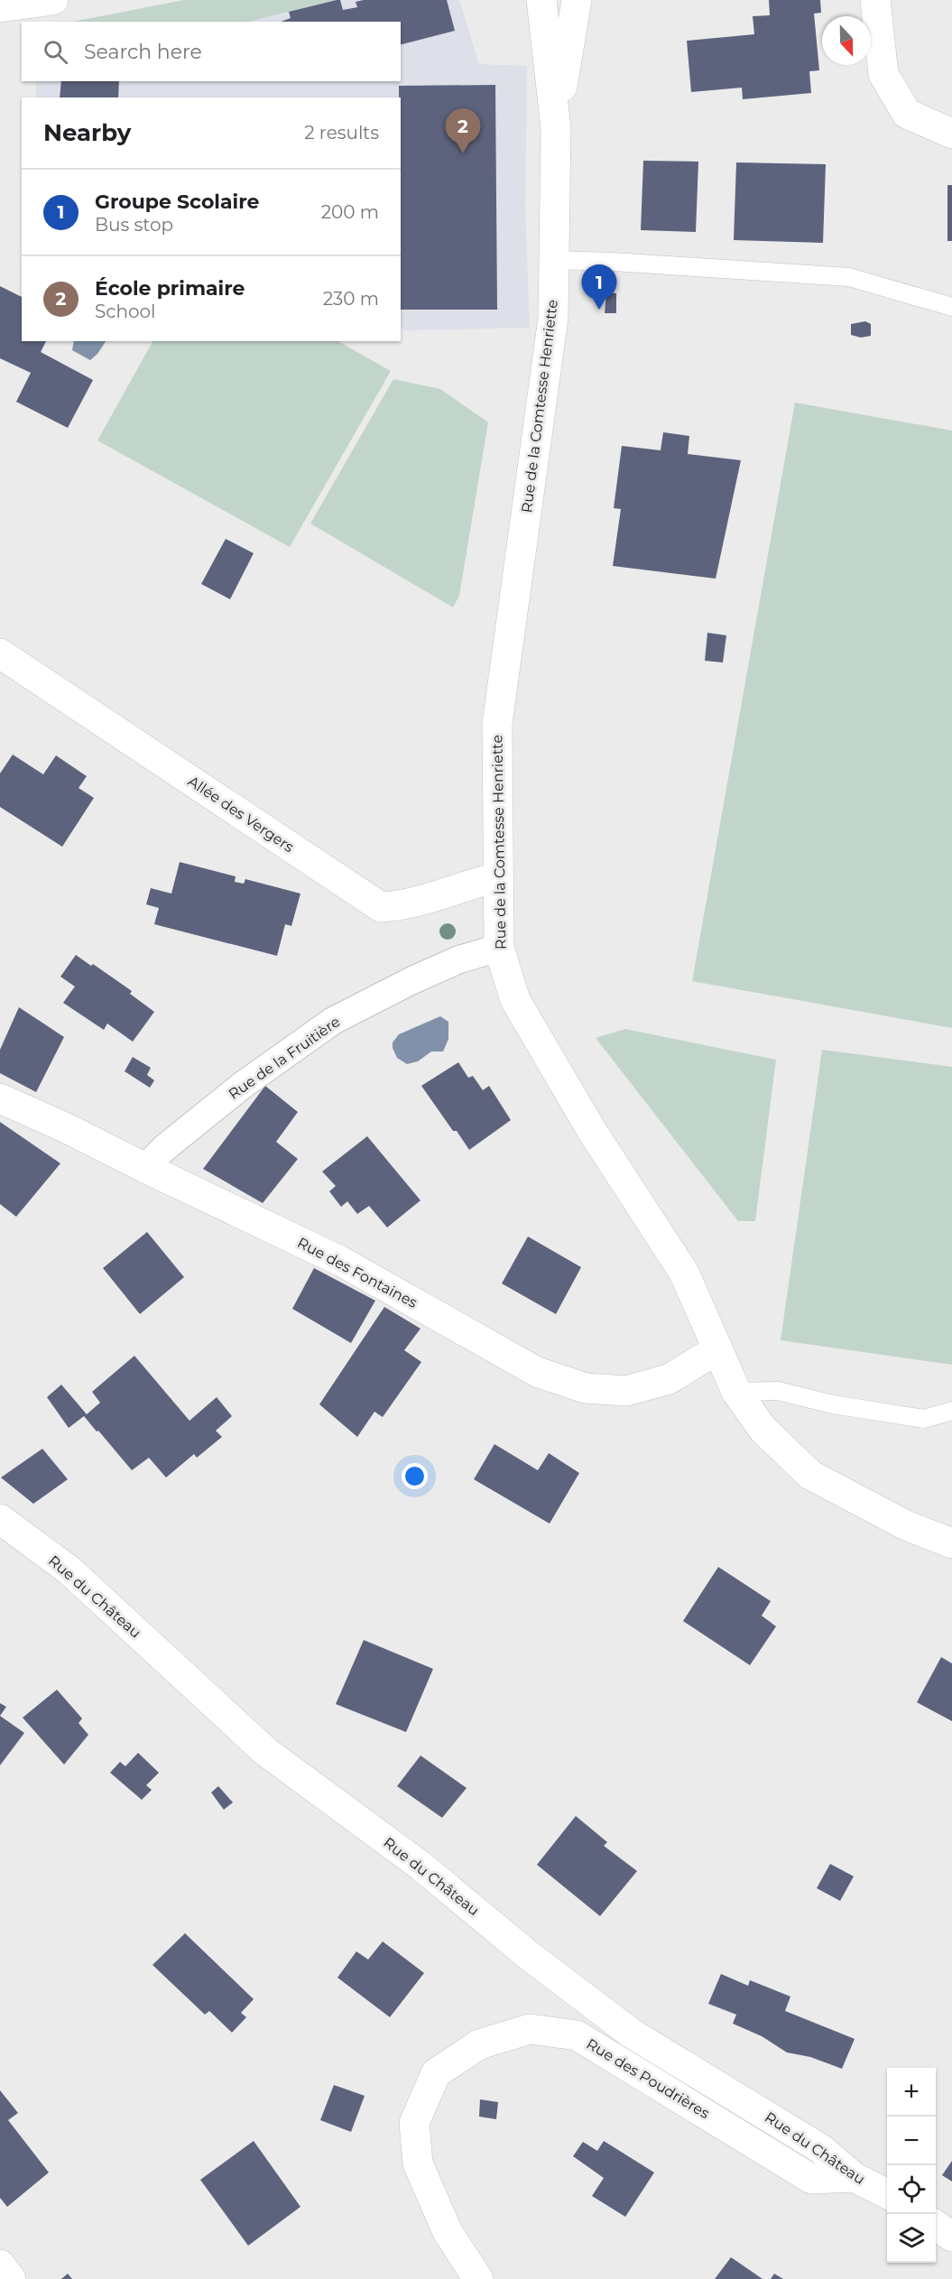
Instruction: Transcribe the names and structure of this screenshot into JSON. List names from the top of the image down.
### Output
{
  "streets": {
    "street": [
      "Rue de la Comtesse Henriette",
      "Allée des Vergers",
      "Rue de la Fruitière",
      "Rue des Fontaines",
      "Rue du Château",
      "Rue des Poudrières"
    ]
  },
  "crossings": [
    ["Rue de la Comtesse Henriette", "Allée des Vergers"],
    ["Rue de la Comtesse Henriette", "Rue de la Fruitière"],
    ["Rue de la Comtesse Henriette", "Rue des Fontaines"],
    ["Rue de la Fruitière", "Rue des Fontaines"],
    ["Rue du Château", "Rue des Poudrières"]
  ],
  "north": "bottom",
  "page": {
    "search": "Search here",
    "heading": ["Nearby", "2 results"],
    "pins": ["2", "1"],
    "list": [
      {
        "mark": "1",
        "name": "Groupe Scolaire",
        "note": "Bus stop",
        "value": "200 m"
      },
      {
        "mark": "2",
        "name": "École primaire",
        "note": "School",
        "value": "230 m"
      }
    ],
    "map_buttons": ["+", "−"]
  }
}
